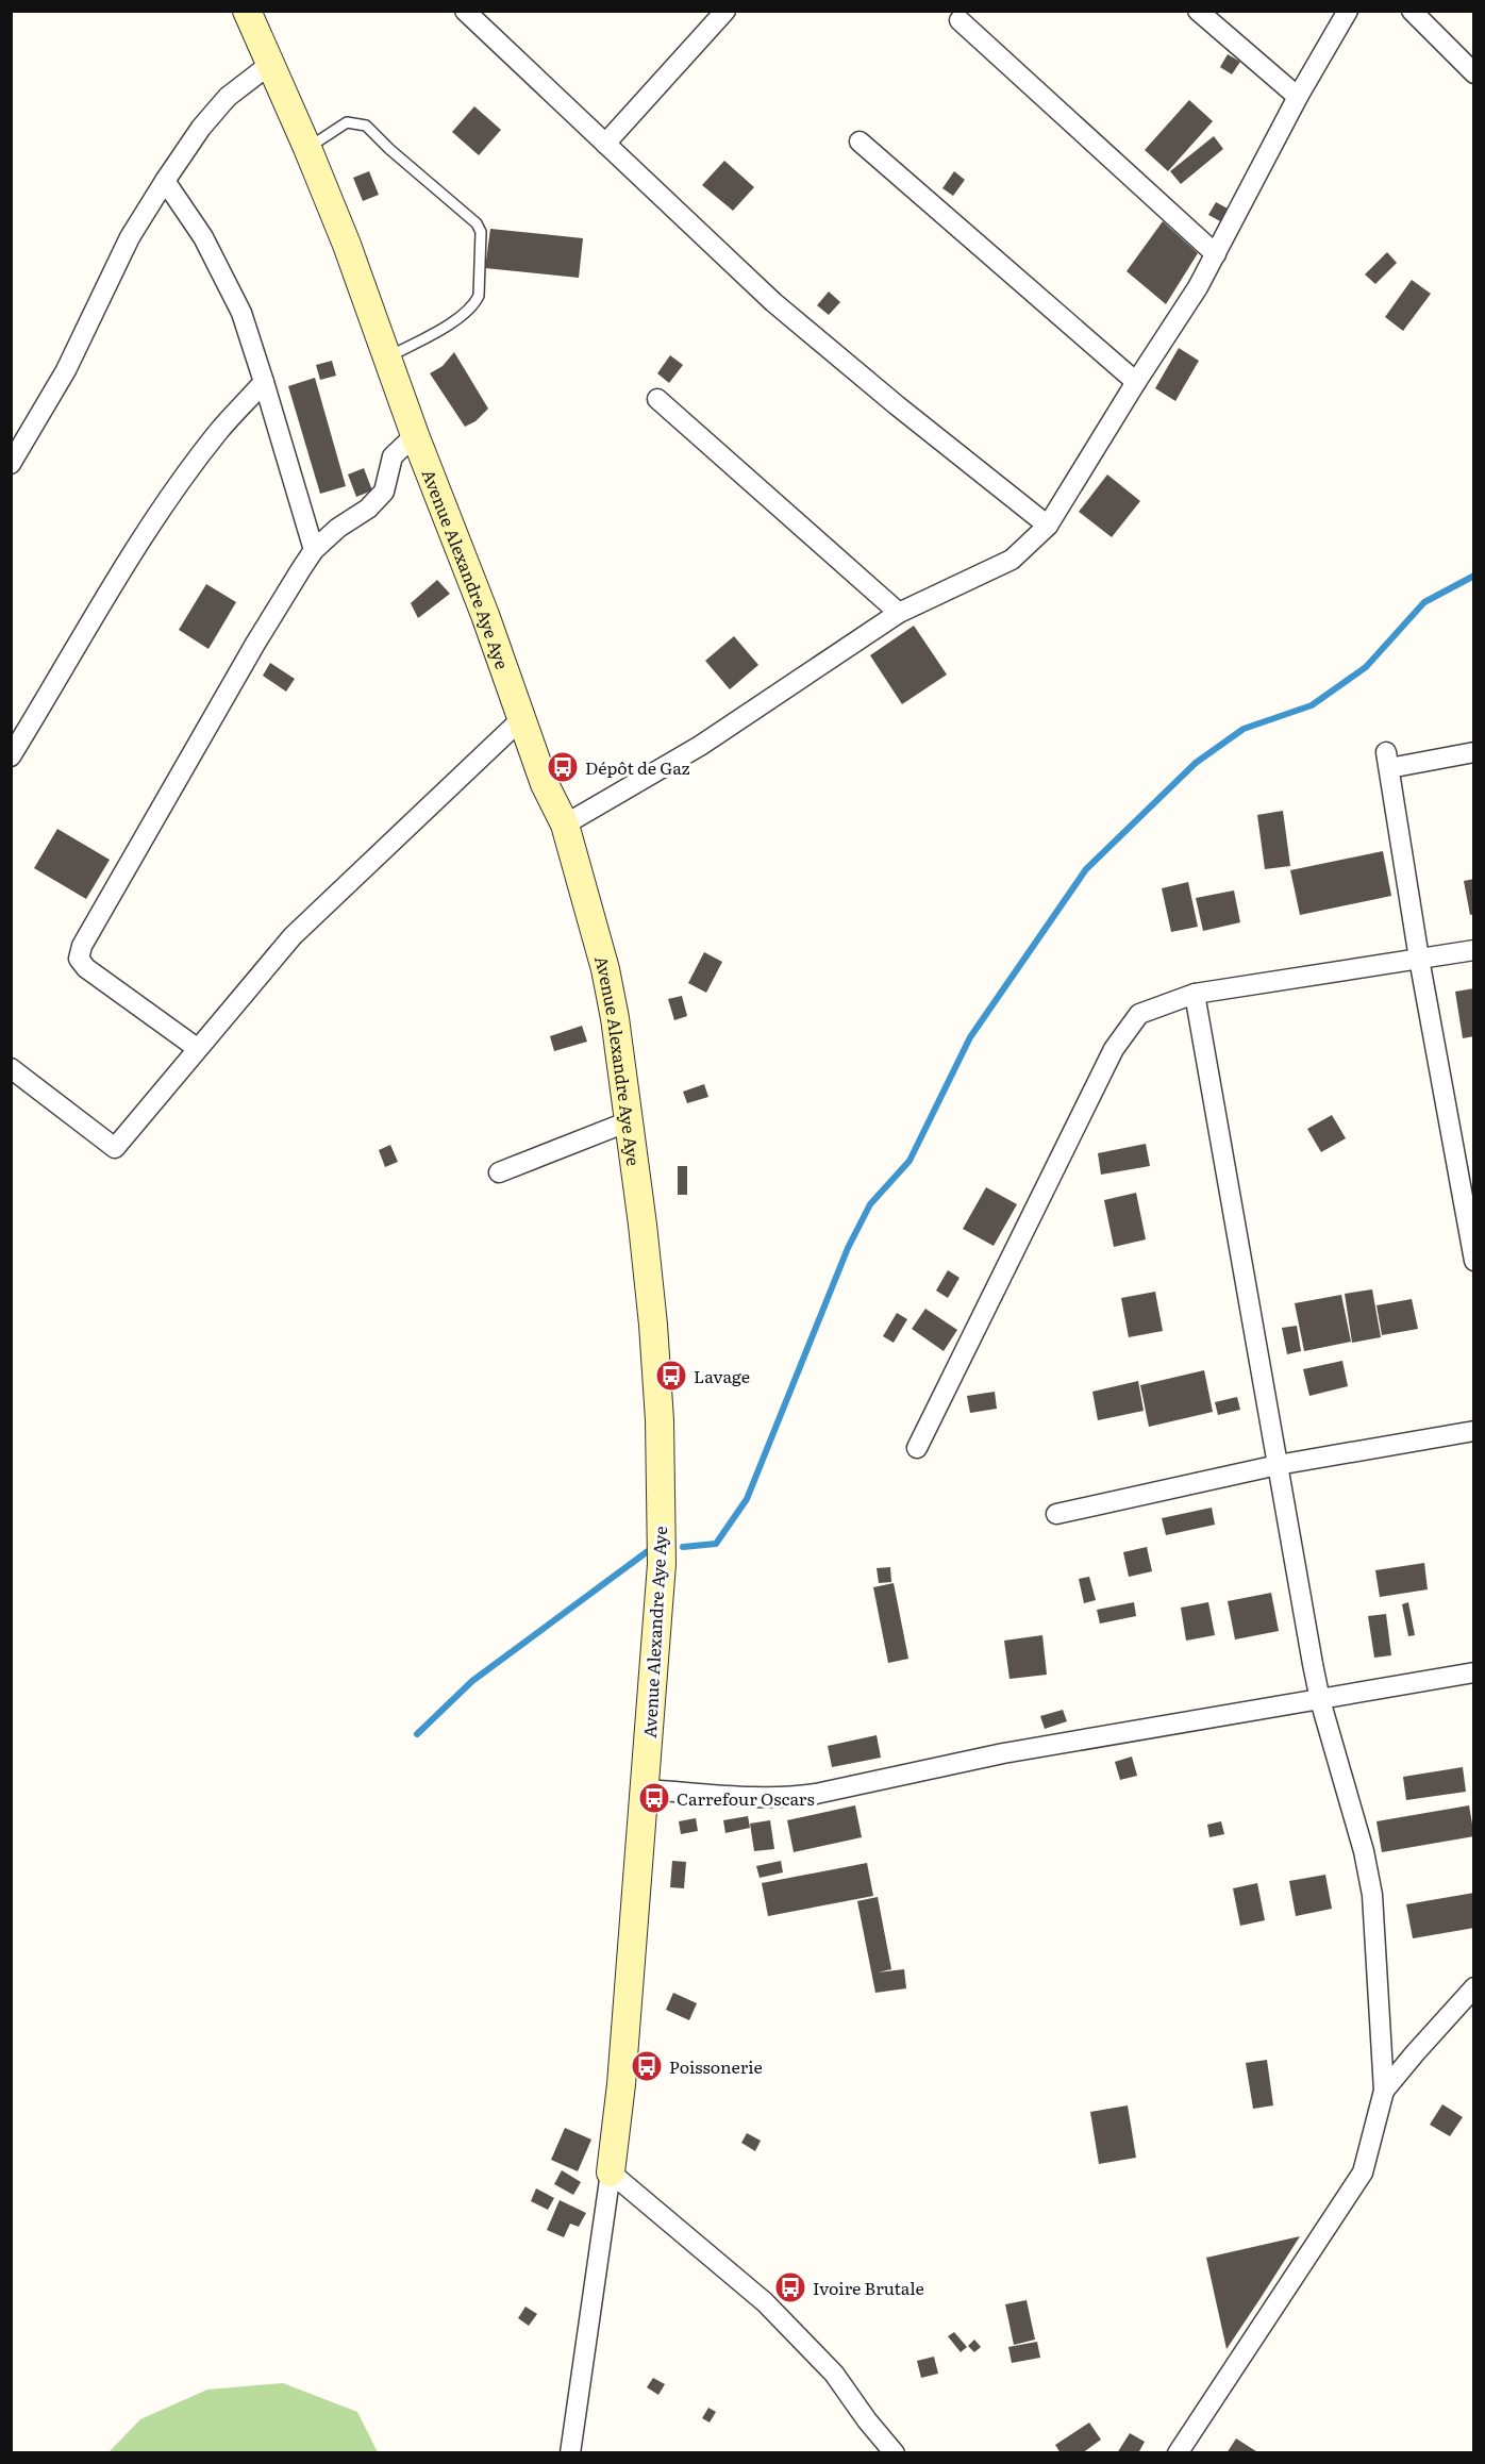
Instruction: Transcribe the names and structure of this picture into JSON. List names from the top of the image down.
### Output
{
  "streets": {
    "street": ["Avenue Alexandre Aye Aye"]
  },
  "places": {
    "bus stop": [
      "Dépôt de Gaz",
      "Lavage",
      "Carrefour Oscars",
      "Poissonerie",
      "Ivoire Brutale"
    ]
  }
}
